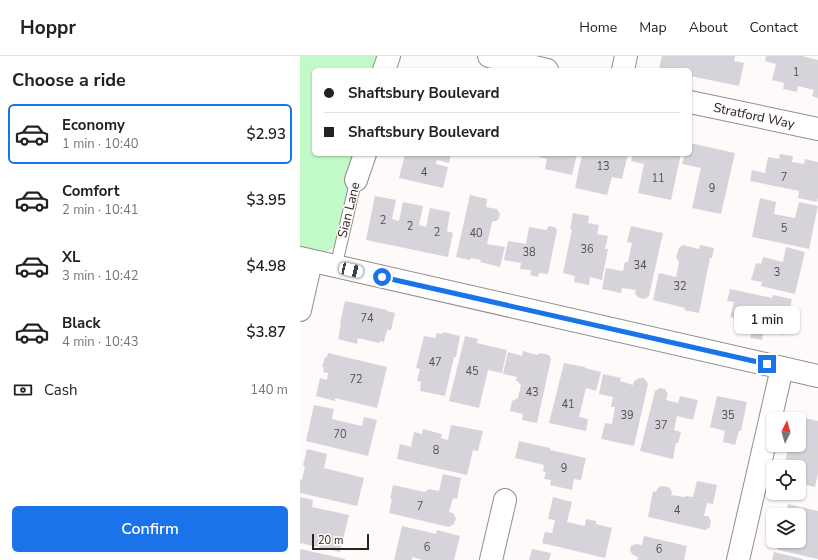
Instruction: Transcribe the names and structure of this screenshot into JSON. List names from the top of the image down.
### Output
{
  "streets": {
    "street": ["Stratford Way", "Sian Lane"]
  },
  "house_numbers": [
    "1",
    "13",
    "4",
    "7",
    "11",
    "9",
    "2",
    "2",
    "5",
    "2",
    "40",
    "36",
    "38",
    "34",
    "3",
    "32",
    "74",
    "47",
    "45",
    "72",
    "43",
    "41",
    "39",
    "35",
    "37",
    "70",
    "8",
    "9",
    "7",
    "4",
    "6",
    "6"
  ],
  "scale_bar": "20 m",
  "north": "top",
  "page": {
    "header": "Hoppr",
    "nav": [
      "Home",
      "Map",
      "About",
      "Contact"
    ],
    "heading": "Choose a ride",
    "banner": ["Shaftsbury Boulevard", "Shaftsbury Boulevard"],
    "list": [
      {
        "name": "Economy",
        "note": "1 min · 10:40",
        "value": "$2.93"
      },
      {
        "name": "Comfort",
        "note": "2 min · 10:41",
        "value": "$3.95"
      },
      {
        "name": "XL",
        "note": "3 min · 10:42",
        "value": "$4.98"
      },
      {
        "name": "Black",
        "note": "4 min · 10:43",
        "value": "$3.87"
      }
    ],
    "bubble": "1 min",
    "pay": ["Cash", "140 m"],
    "buttons": "Confirm",
    "scale": "20 m"
  }
}
